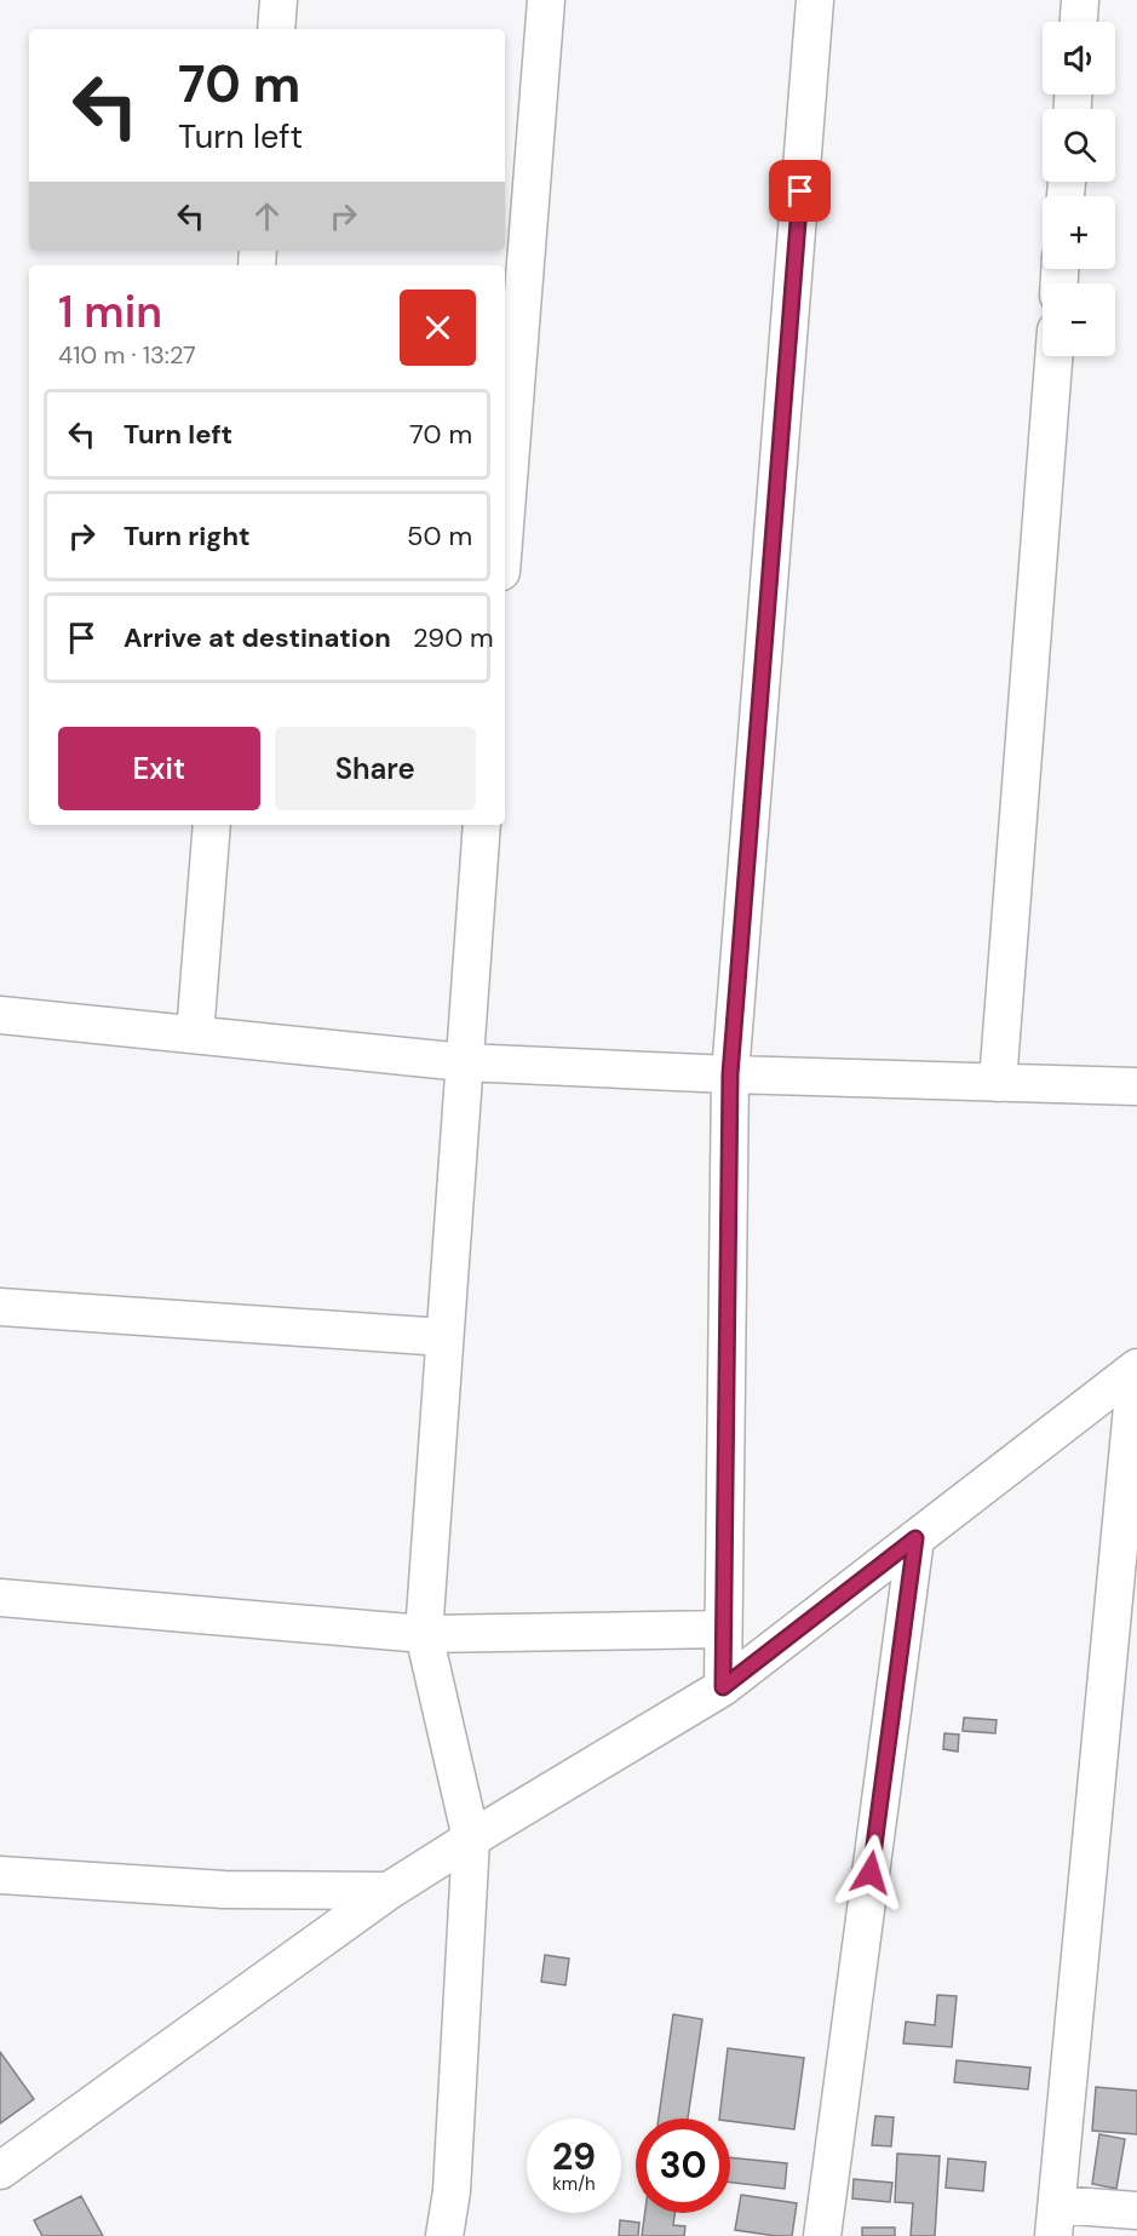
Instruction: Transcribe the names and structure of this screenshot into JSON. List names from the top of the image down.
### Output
{
  "page": {
    "map_buttons": ["+", "−"],
    "turn": ["70 m", "Turn left"],
    "heading": ["1 min", "410 m · 13:27"],
    "list": [
      {
        "name": "Turn left",
        "value": "70 m"
      },
      {
        "name": "Turn right",
        "value": "50 m"
      },
      {
        "name": "Arrive at destination",
        "value": "290 m"
      }
    ],
    "buttons": ["Exit", "Share"],
    "speed": "29 km/h",
    "limit": "30"
  }
}
